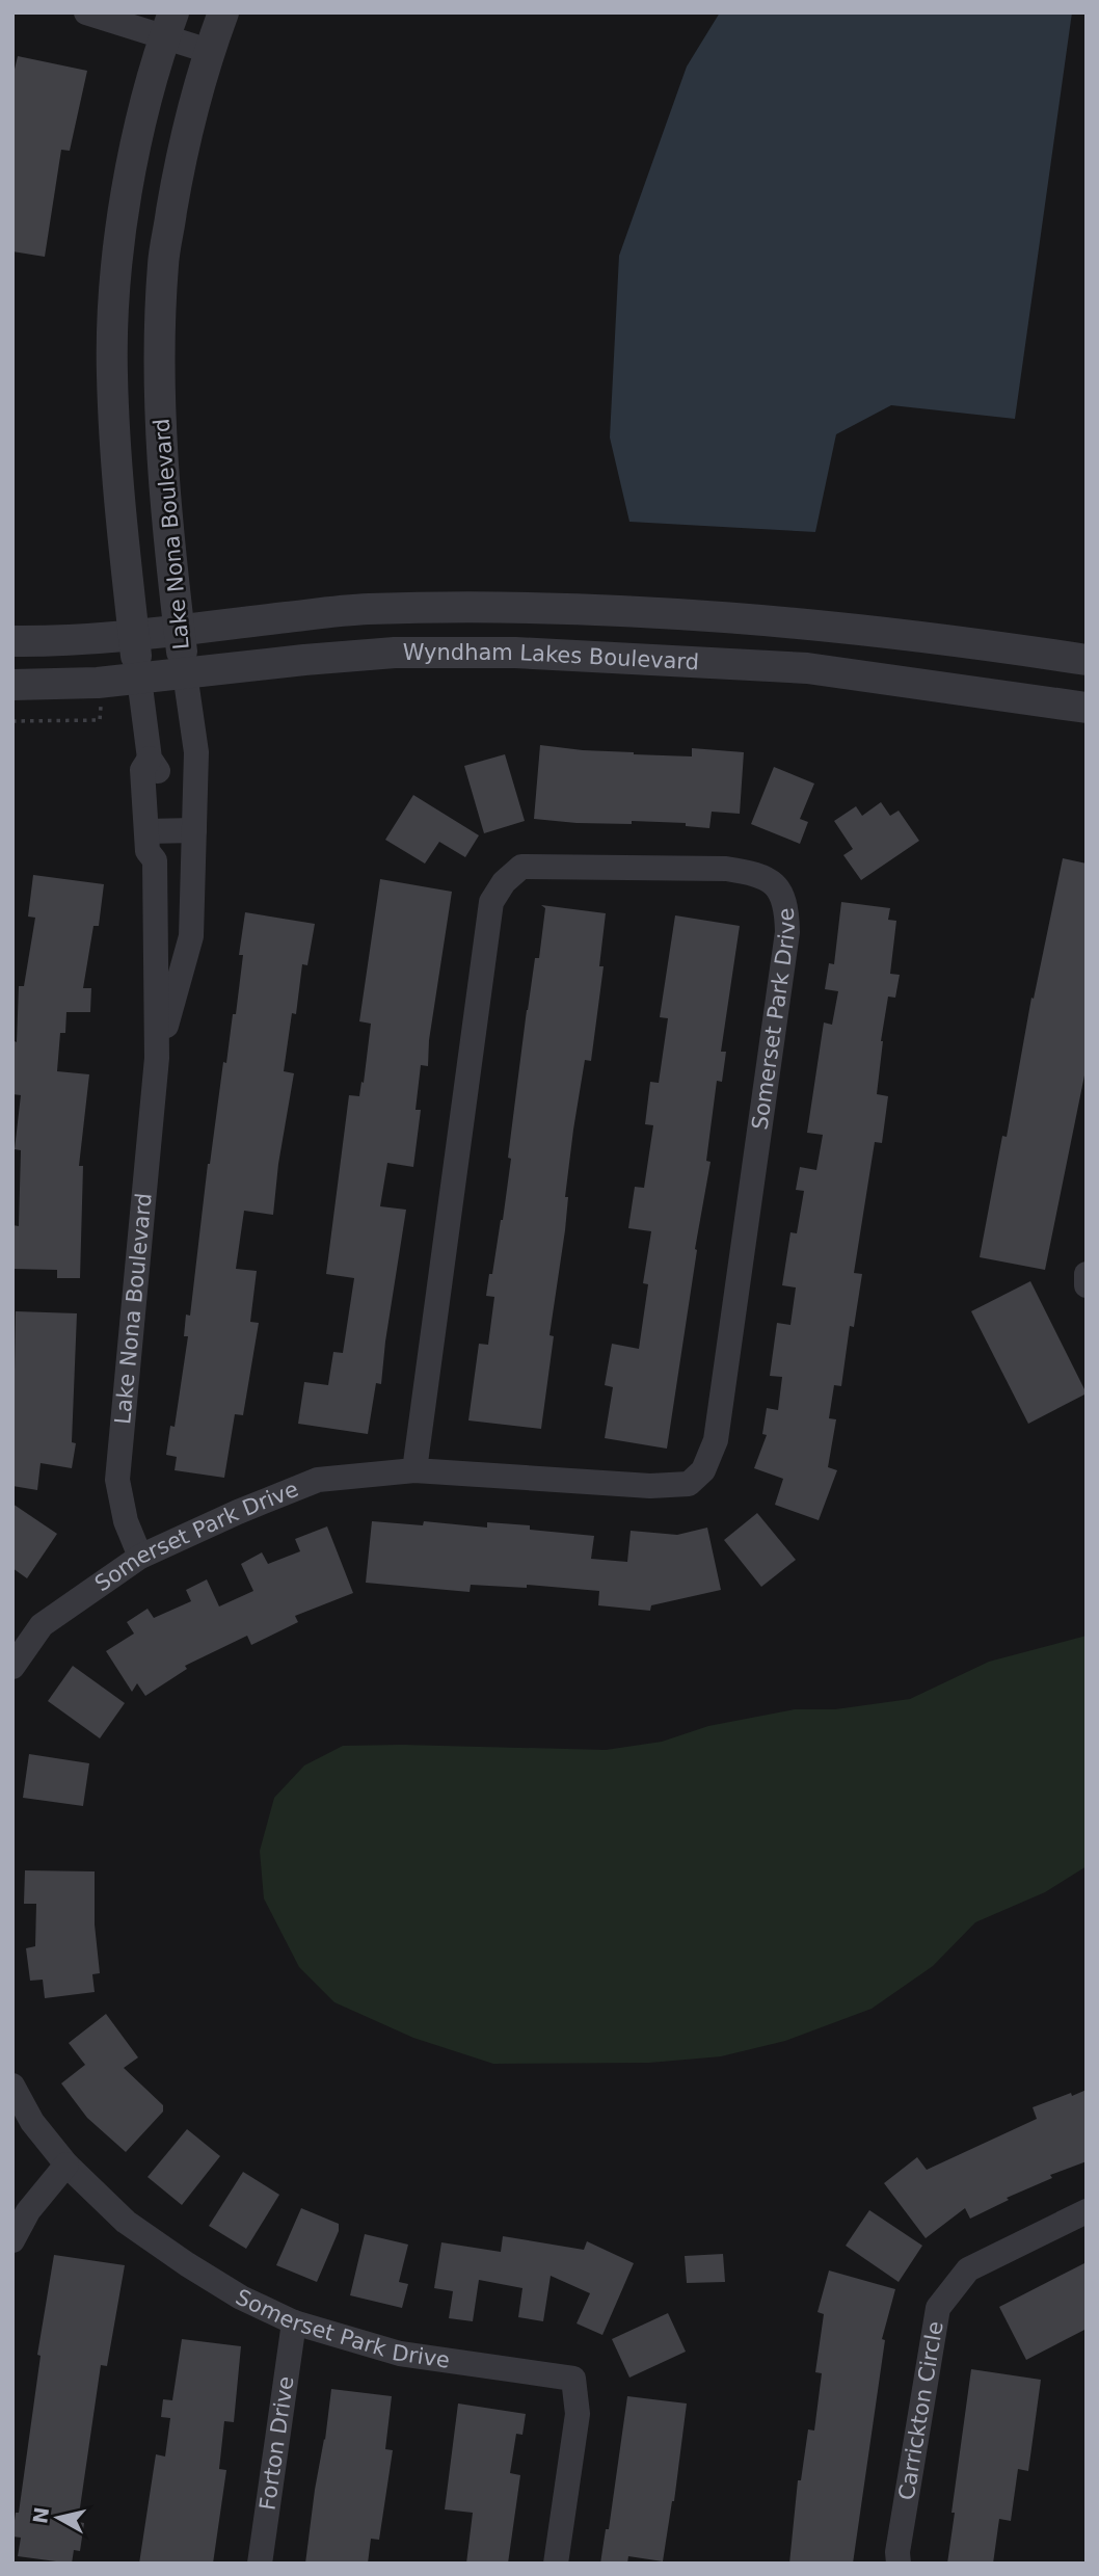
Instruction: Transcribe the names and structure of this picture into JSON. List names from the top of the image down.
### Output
{
  "streets": {
    "street": [
      "Lake Nona Boulevard",
      "Wyndham Lakes Boulevard",
      "Somerset Park Drive",
      "Carrickton Circle",
      "Forton Drive"
    ]
  },
  "crossings": [
    ["Lake Nona Boulevard", "Wyndham Lakes Boulevard"],
    ["Lake Nona Boulevard", "Somerset Park Drive"],
    ["Somerset Park Drive", "Forton Drive"]
  ],
  "north": "left"
}
